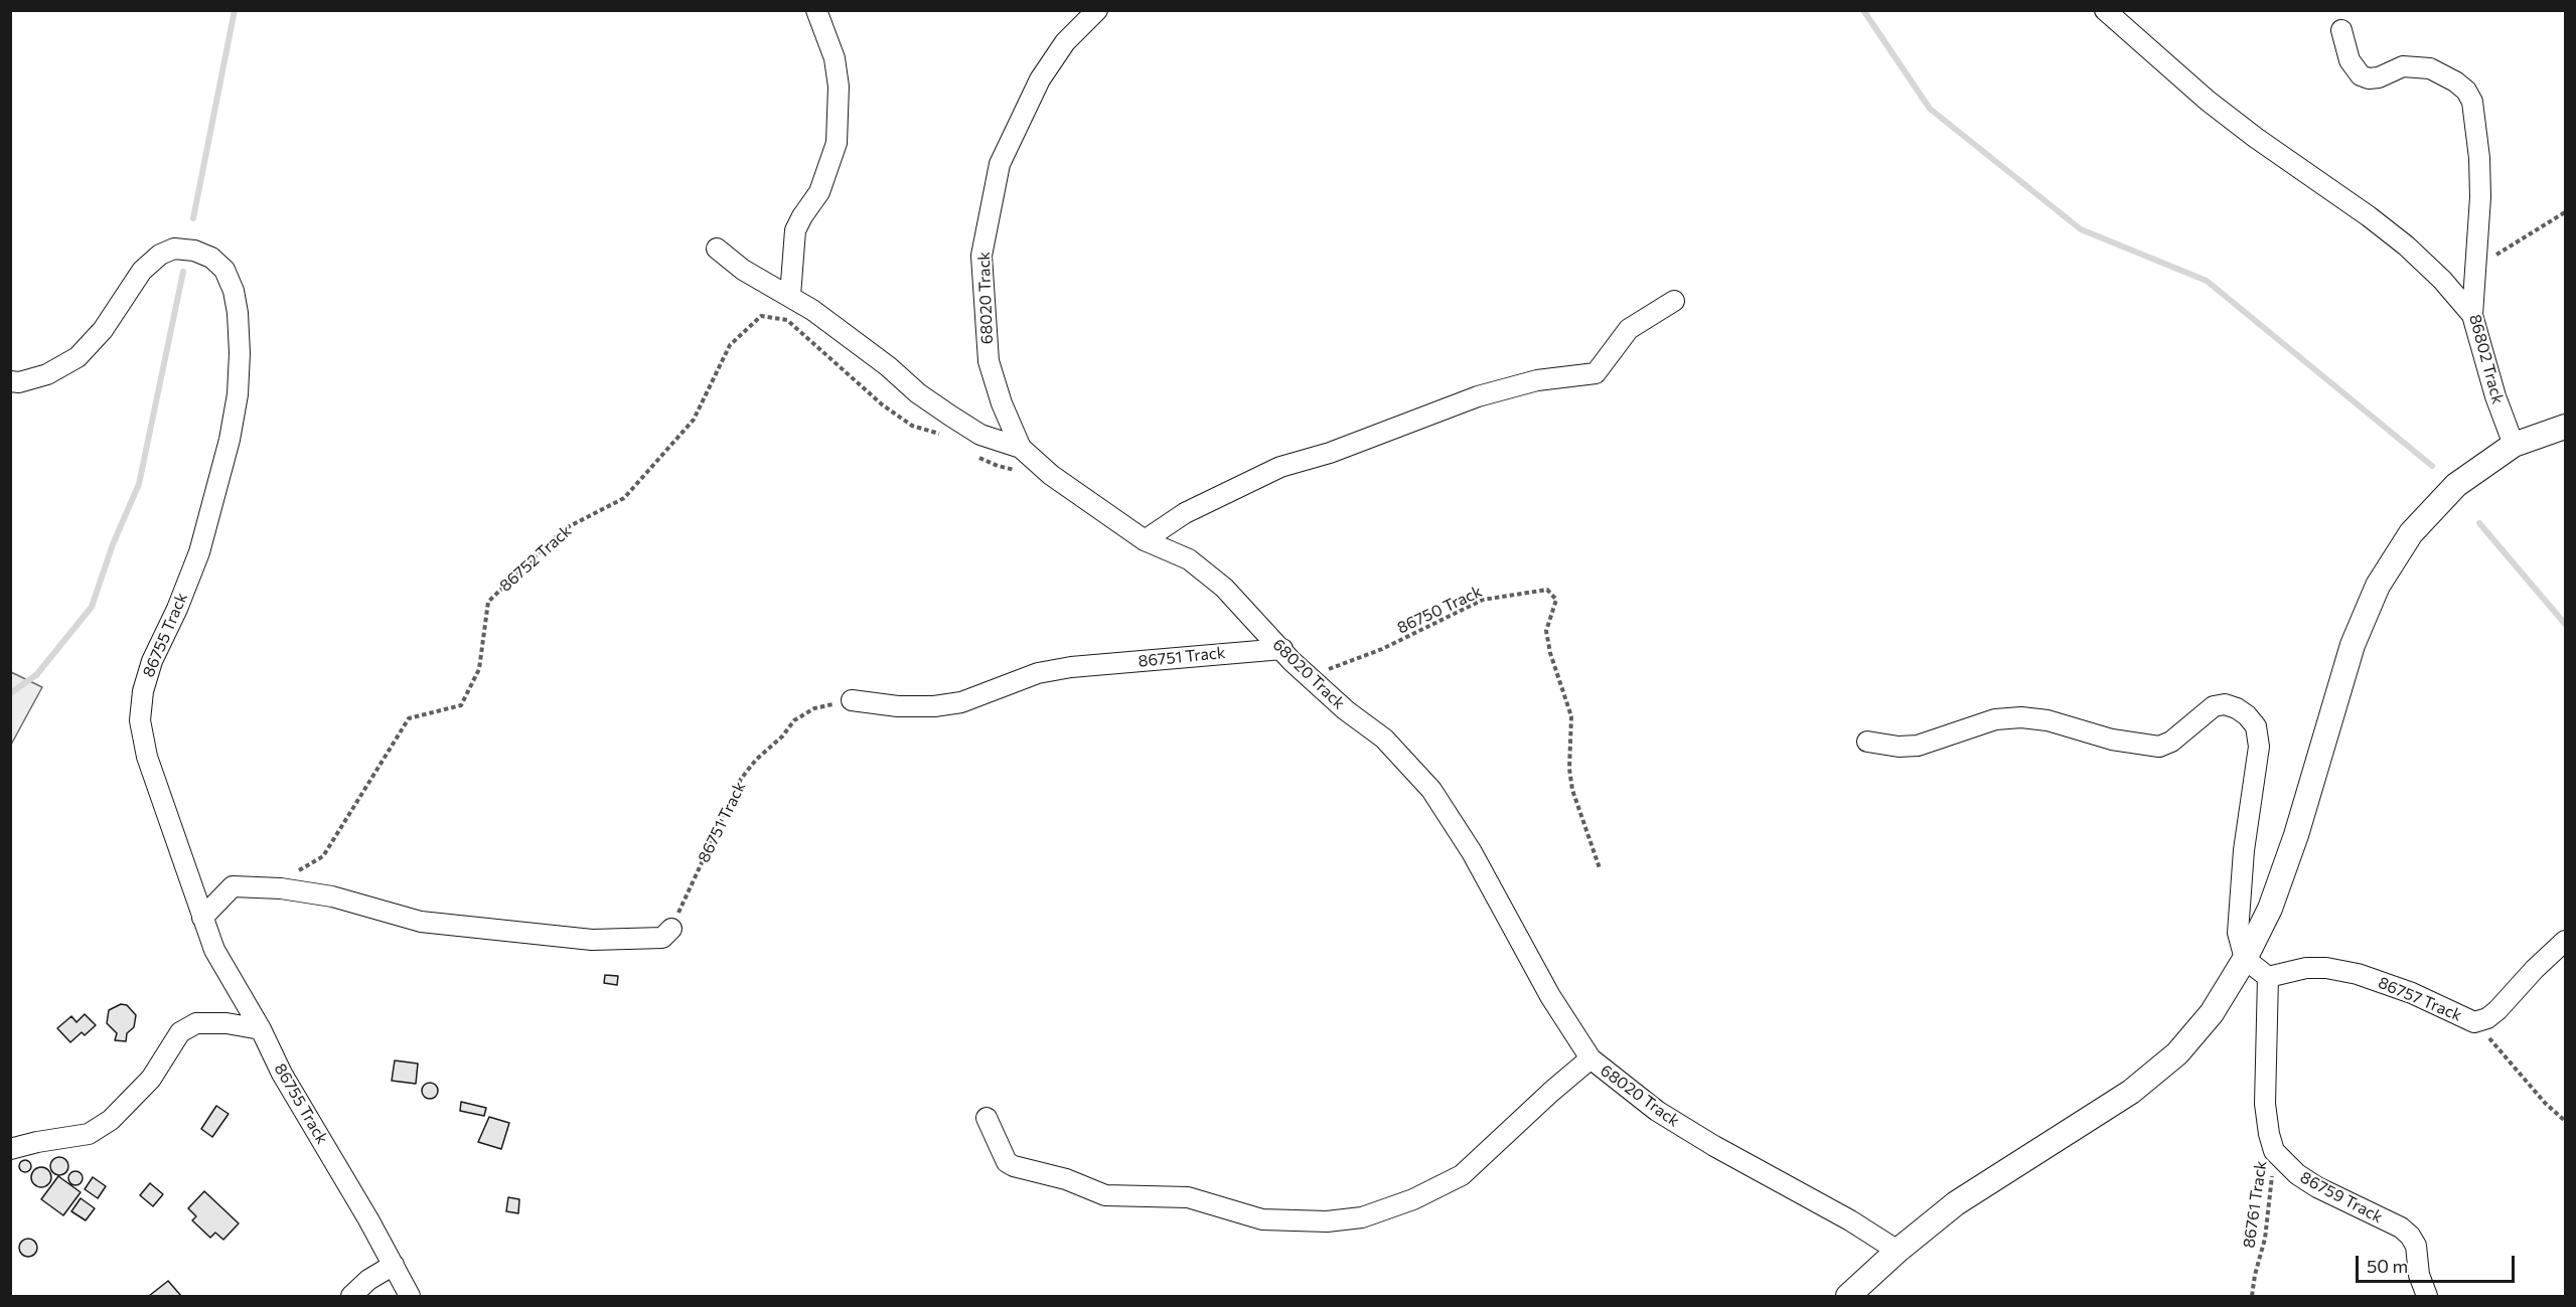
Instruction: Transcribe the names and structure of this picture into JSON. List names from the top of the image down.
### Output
{
  "streets": {
    "street": [
      "68020 Track",
      "86802 Track",
      "86755 Track",
      "86751 Track",
      "86757 Track",
      "86759 Track"
    ],
    "path": ["86752 Track", "86750 Track", "86761 Track"]
  },
  "crossings": [
    ["68020 Track", "86750 Track"],
    ["68020 Track", "86751 Track"],
    ["86759 Track", "86761 Track"]
  ],
  "scale_bar": "50 m"
}
